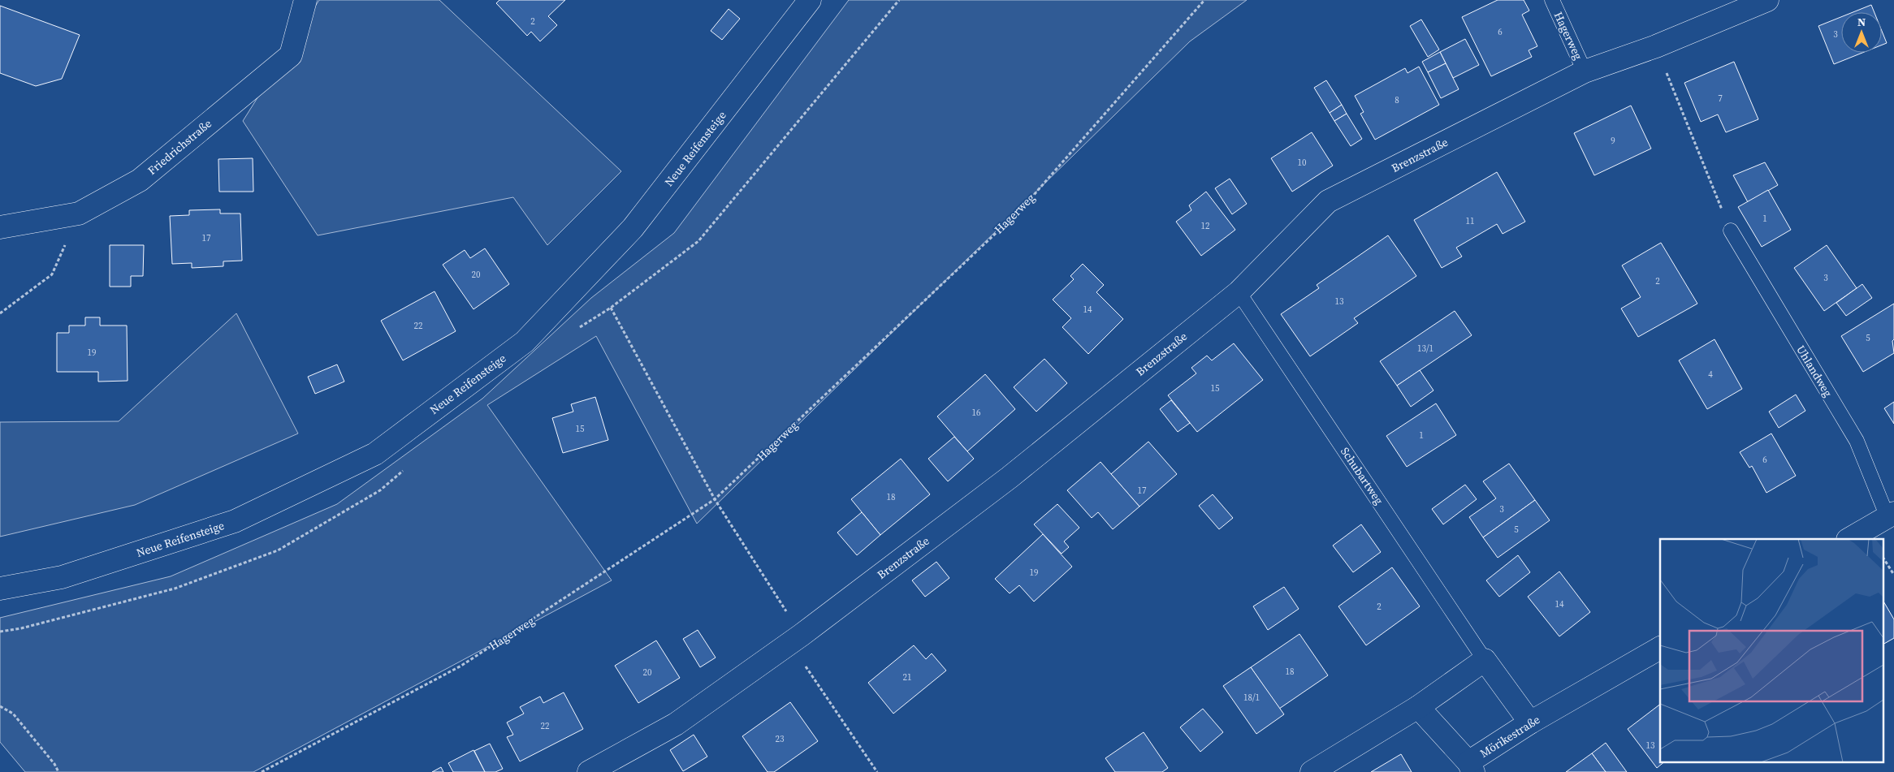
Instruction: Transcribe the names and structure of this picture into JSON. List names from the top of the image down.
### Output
{
  "streets": {
    "street": [
      "Friedrichstraße",
      "Neue Reifensteige",
      "Brenzstraße",
      "Mörikestraße"
    ],
    "lane": ["Hagerweg", "Uhlandweg", "Schubartweg"]
  },
  "crossings": [
    ["Hagerweg", "Brenzstraße"],
    ["Brenzstraße", "Schubartweg"]
  ],
  "house_numbers": [
    "2",
    "6",
    "3",
    "7",
    "8",
    "9",
    "10",
    "1",
    "11",
    "12",
    "17",
    "20",
    "3",
    "2",
    "13",
    "14",
    "22",
    "5",
    "13/1",
    "19",
    "4",
    "15",
    "16",
    "15",
    "1",
    "6",
    "17",
    "18",
    "3",
    "5",
    "19",
    "14",
    "2",
    "18",
    "20",
    "21",
    "18/1",
    "22",
    "23",
    "13"
  ],
  "north": "top"
}
